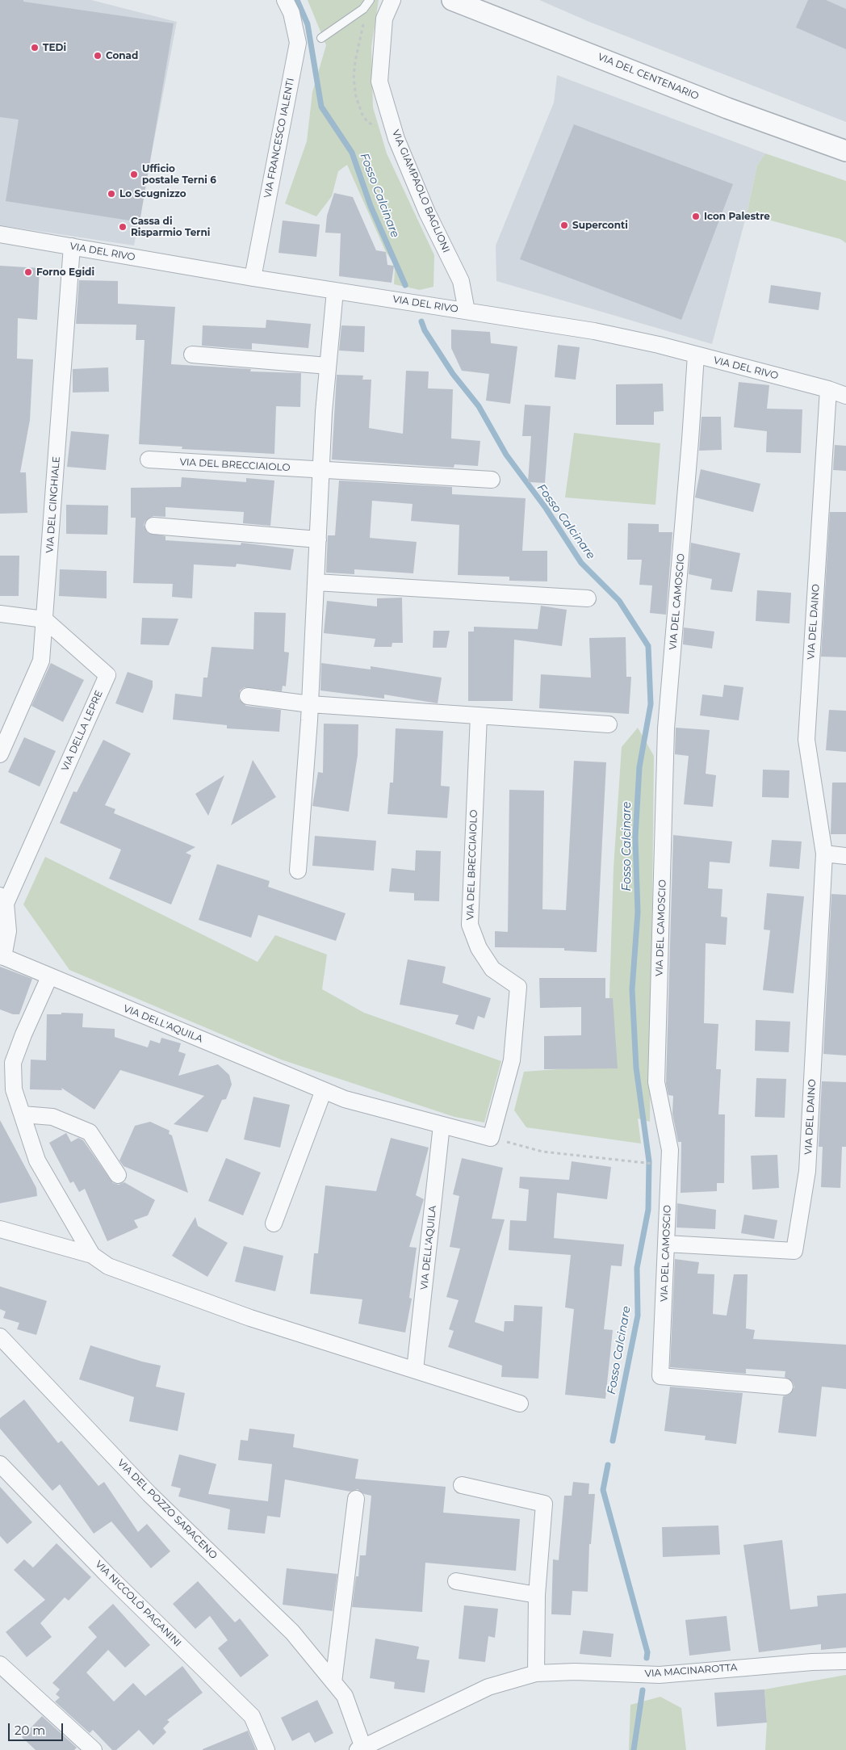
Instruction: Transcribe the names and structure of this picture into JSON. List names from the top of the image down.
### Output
{
  "streets": {
    "street": [
      "VIA DEL CENTENARIO",
      "VIA FRANCESCO IALENTI",
      "VIA GIAMPAOLO BAGLIONI",
      "VIA DEL RIVO",
      "VIA DEL BRECCIAIOLO",
      "VIA DEL CINGHIALE",
      "VIA DEL CAMOSCIO",
      "VIA DEL DAINO",
      "VIA DELLA LEPRE",
      "VIA DELL'AQUILA",
      "VIA DEL POZZO SARACENO",
      "VIA NICCOLÒ PAGANINI",
      "VIA MACINAROTTA"
    ]
  },
  "crossings": [
    ["VIA FRANCESCO IALENTI", "VIA DEL RIVO"],
    ["VIA GIAMPAOLO BAGLIONI", "VIA DEL RIVO"],
    ["VIA DEL RIVO", "VIA DEL CINGHIALE"],
    ["VIA DEL RIVO", "VIA DEL CAMOSCIO"],
    ["VIA DEL RIVO", "VIA DEL DAINO"],
    ["VIA DEL BRECCIAIOLO", "VIA DELL'AQUILA"],
    ["VIA DEL CINGHIALE", "VIA DELLA LEPRE"],
    ["VIA DEL CAMOSCIO", "VIA DEL DAINO"],
    ["VIA DELLA LEPRE", "VIA DELL'AQUILA"],
    ["VIA DEL POZZO SARACENO", "VIA MACINAROTTA"]
  ],
  "water": ["Fosso Calcinare"],
  "places": [
    "TEDi",
    "Conad",
    "Ufficio postale Terni 6",
    "Lo Scugnizzo",
    "Icon Palestre",
    "Superconti",
    "Cassa di Risparmio Terni",
    "Forno Egidi"
  ],
  "scale_bar": "20 m"
}
